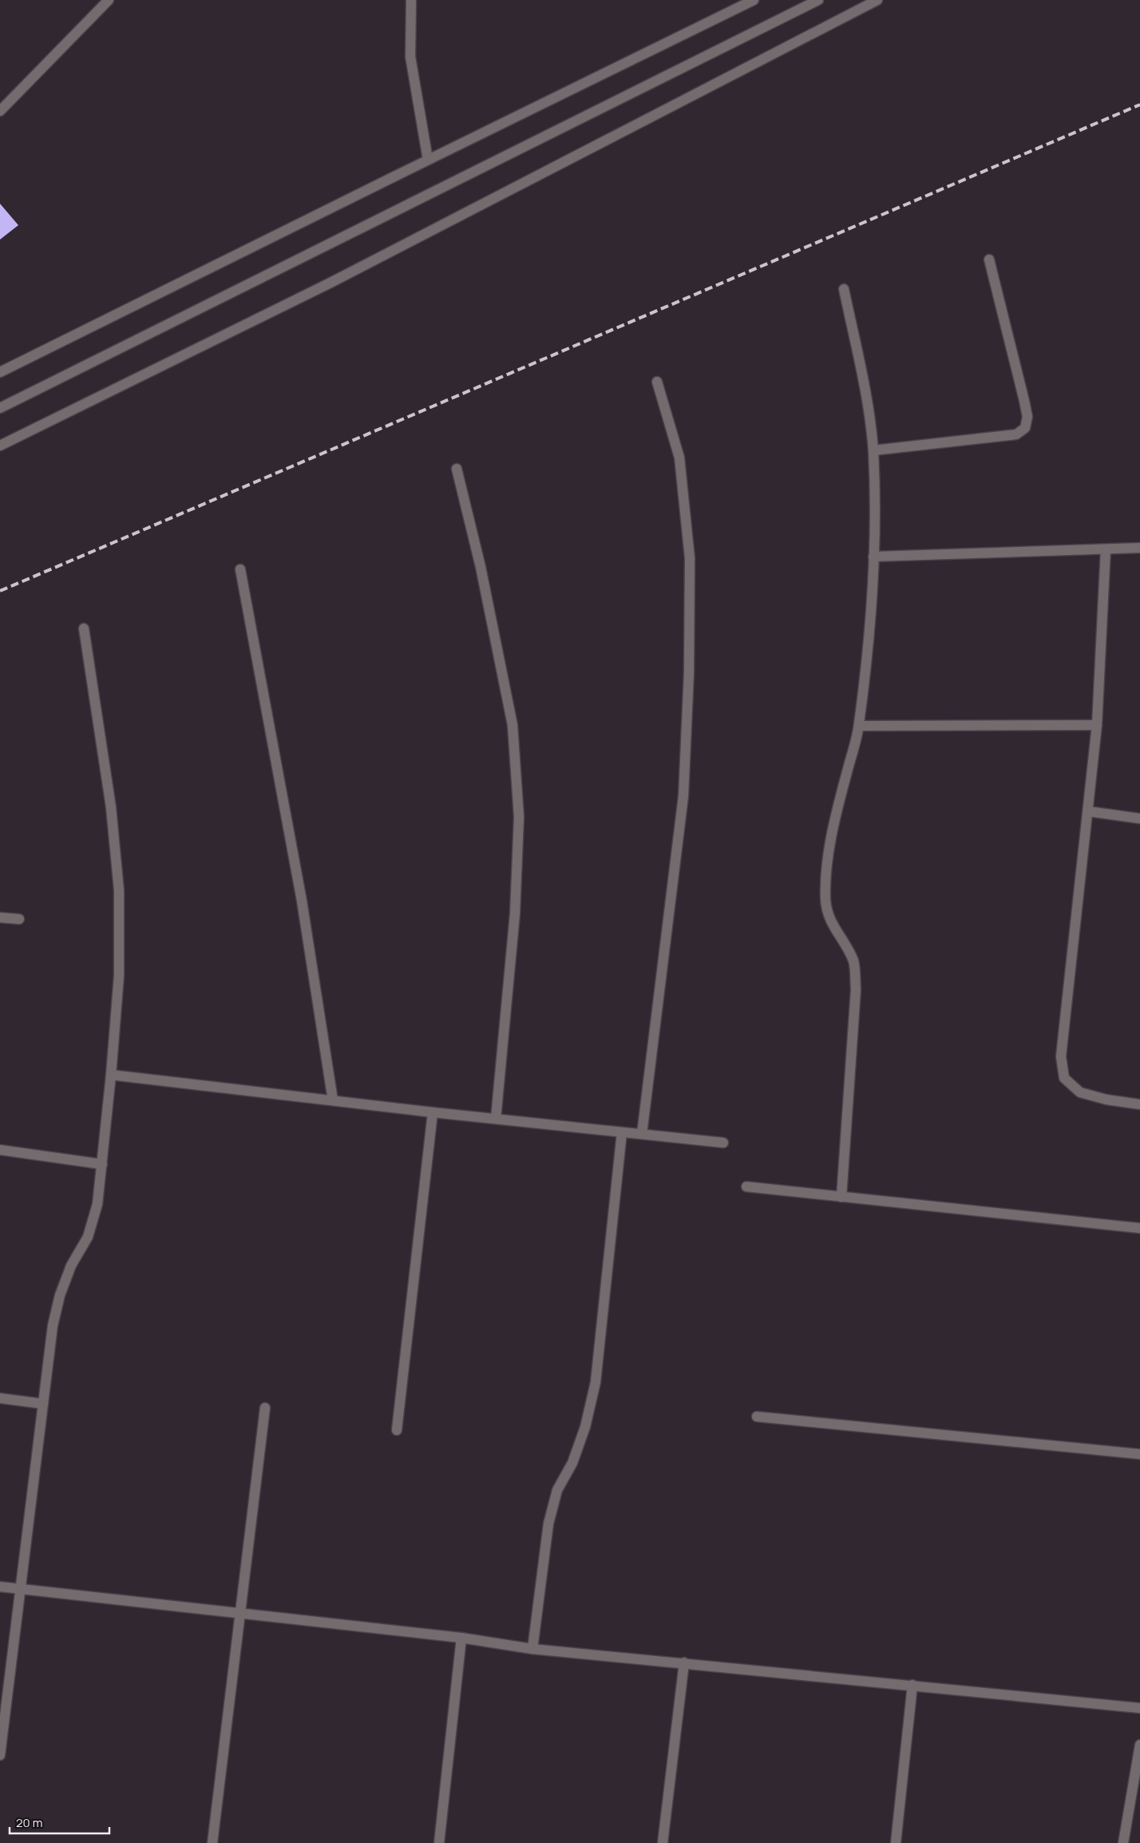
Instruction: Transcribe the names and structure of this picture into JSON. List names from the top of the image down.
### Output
{
  "scale_bar": "20 m"
}
